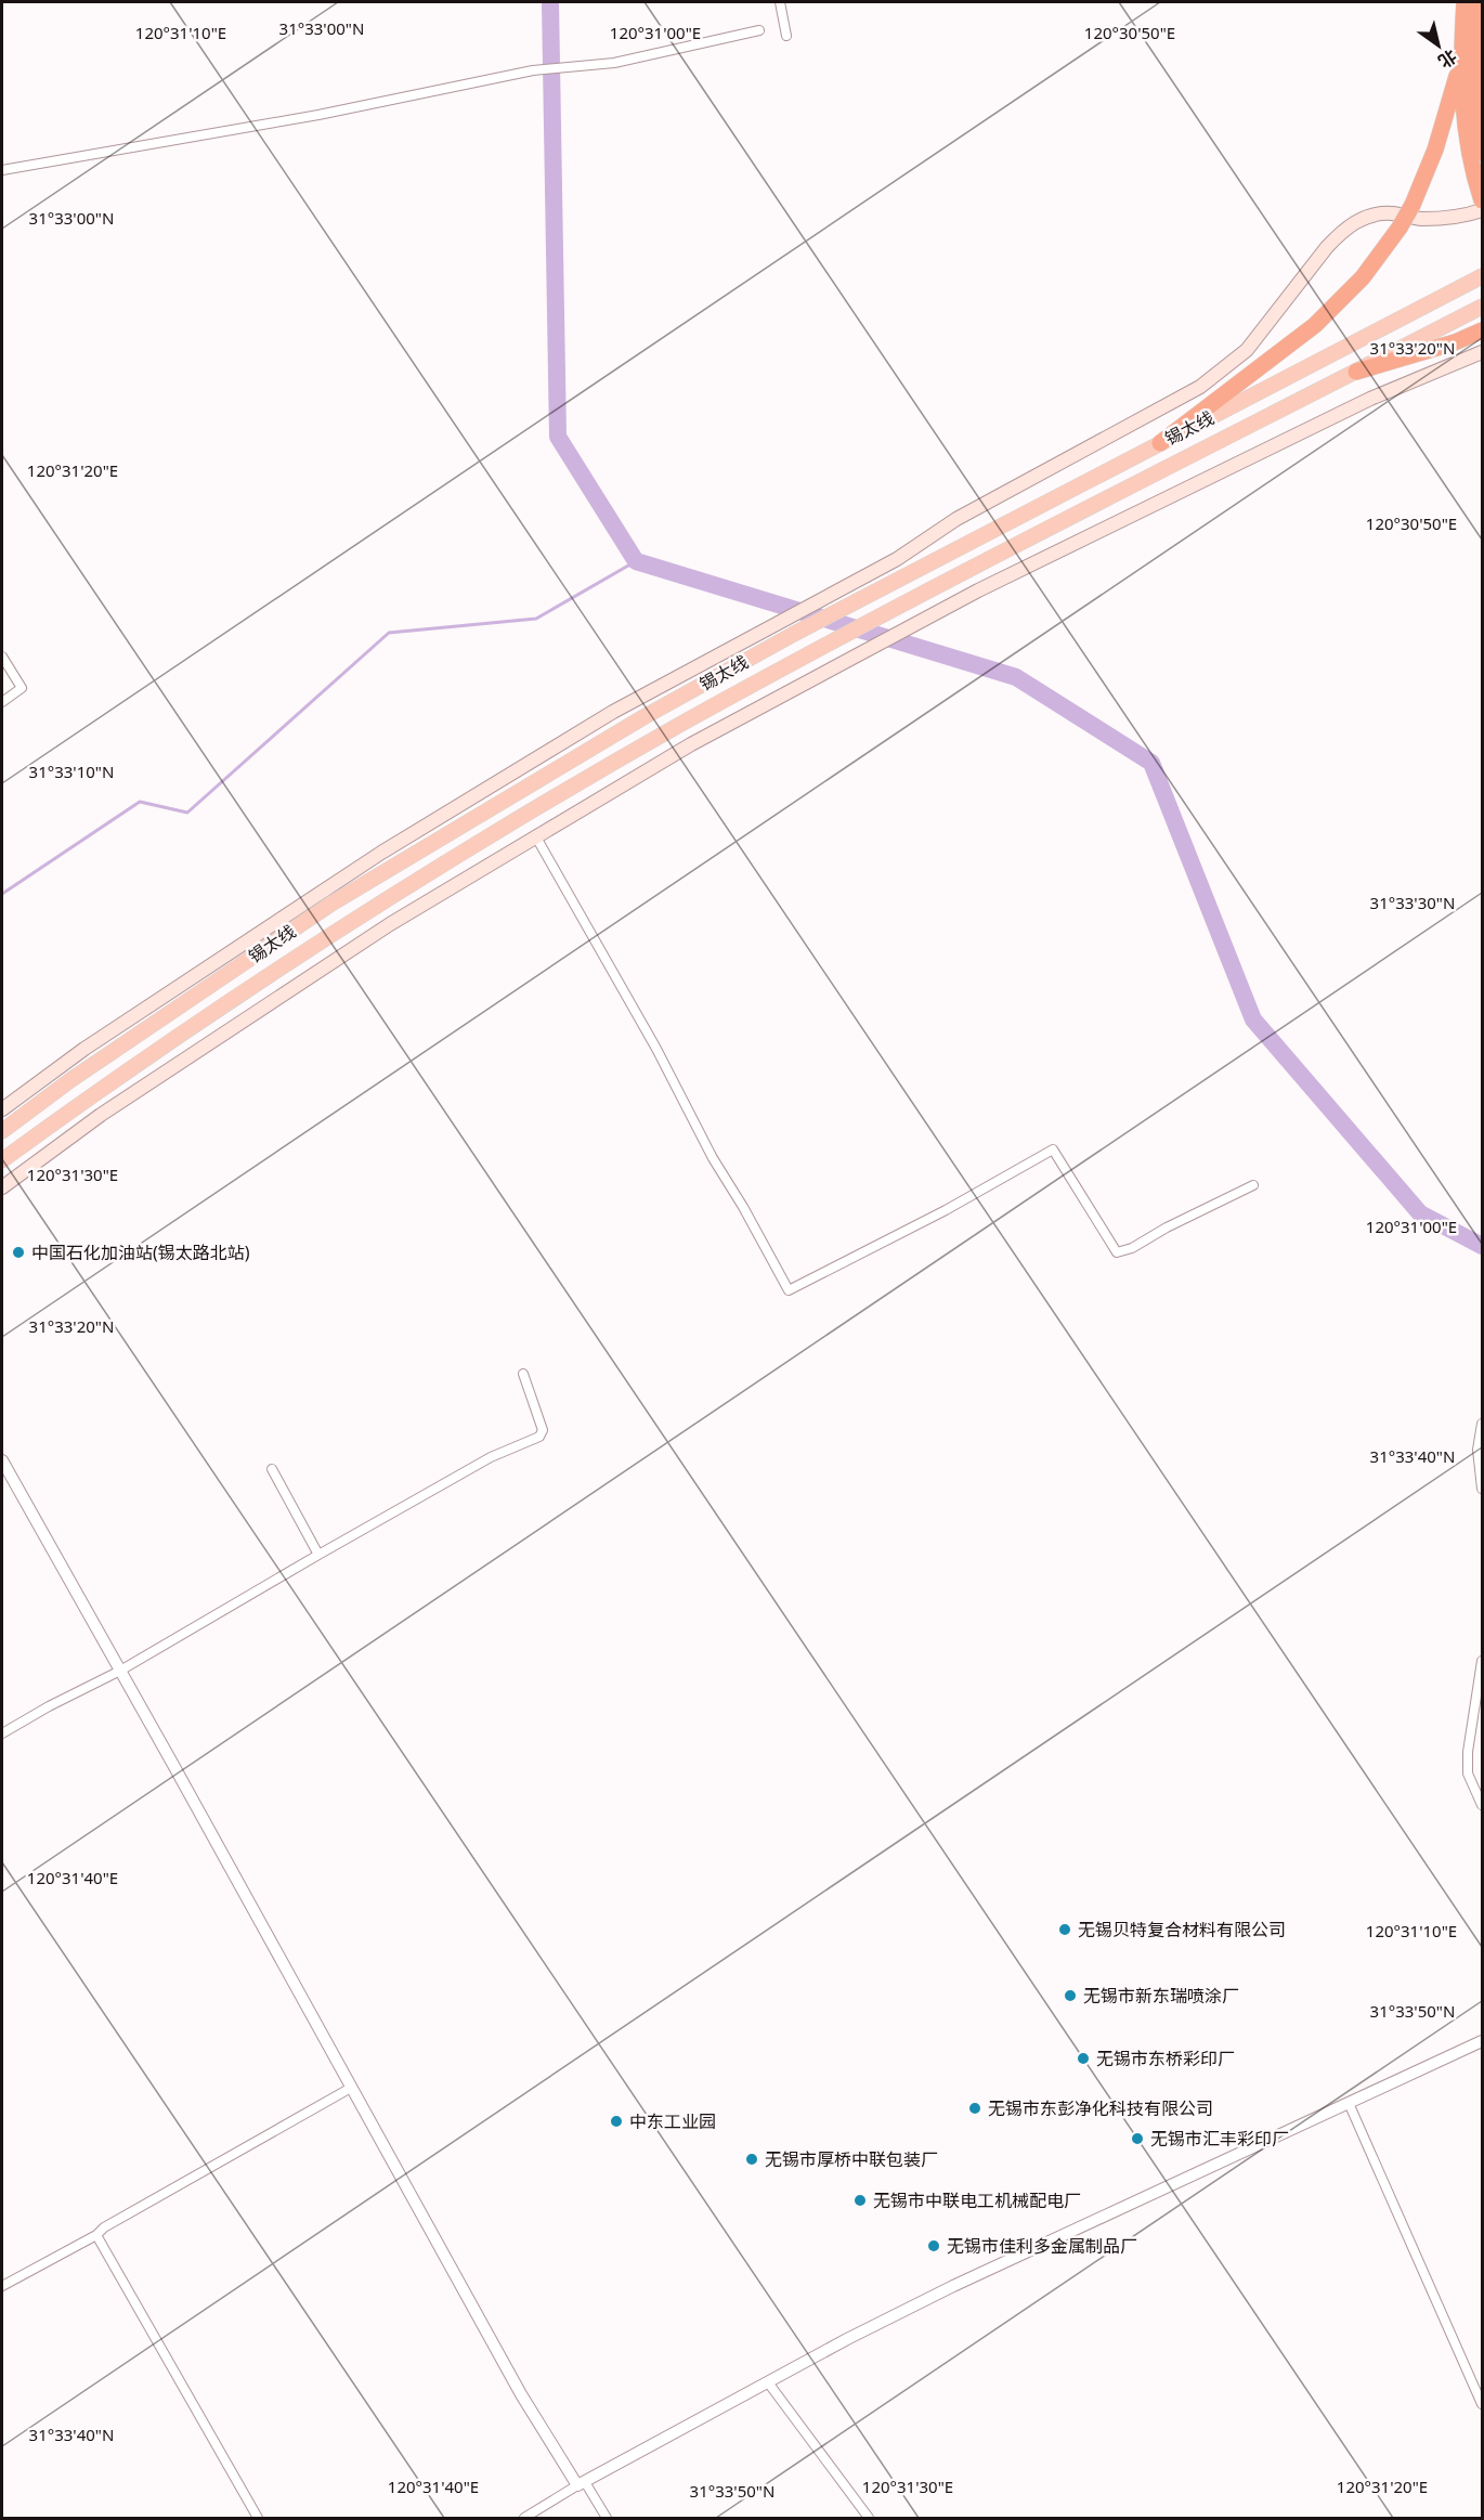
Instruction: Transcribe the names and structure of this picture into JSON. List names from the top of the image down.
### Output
{
  "streets": {
    "main road": ["锡太线"]
  },
  "places": [
    "中国石化加油站(锡太路北站)",
    "无锡贝特复合材料有限公司",
    "无锡市新东瑞喷涂厂",
    "无锡市东桥彩印厂",
    "无锡市东彭净化科技有限公司",
    "中东工业园",
    "无锡市汇丰彩印厂",
    "无锡市厚桥中联包装厂",
    "无锡市中联电工机械配电厂",
    "无锡市佳利多金属制品厂"
  ],
  "north": "bottom right",
  "coordinates": [
    "31°33'00\"N",
    "120°31'10\"E",
    "120°31'00\"E",
    "120°30'50\"E",
    "31°33'20\"N",
    "120°31'20\"E",
    "31°33'10\"N",
    "31°33'30\"N",
    "120°31'30\"E",
    "31°33'40\"N",
    "120°31'40\"E",
    "31°33'50\"N"
  ]
}
